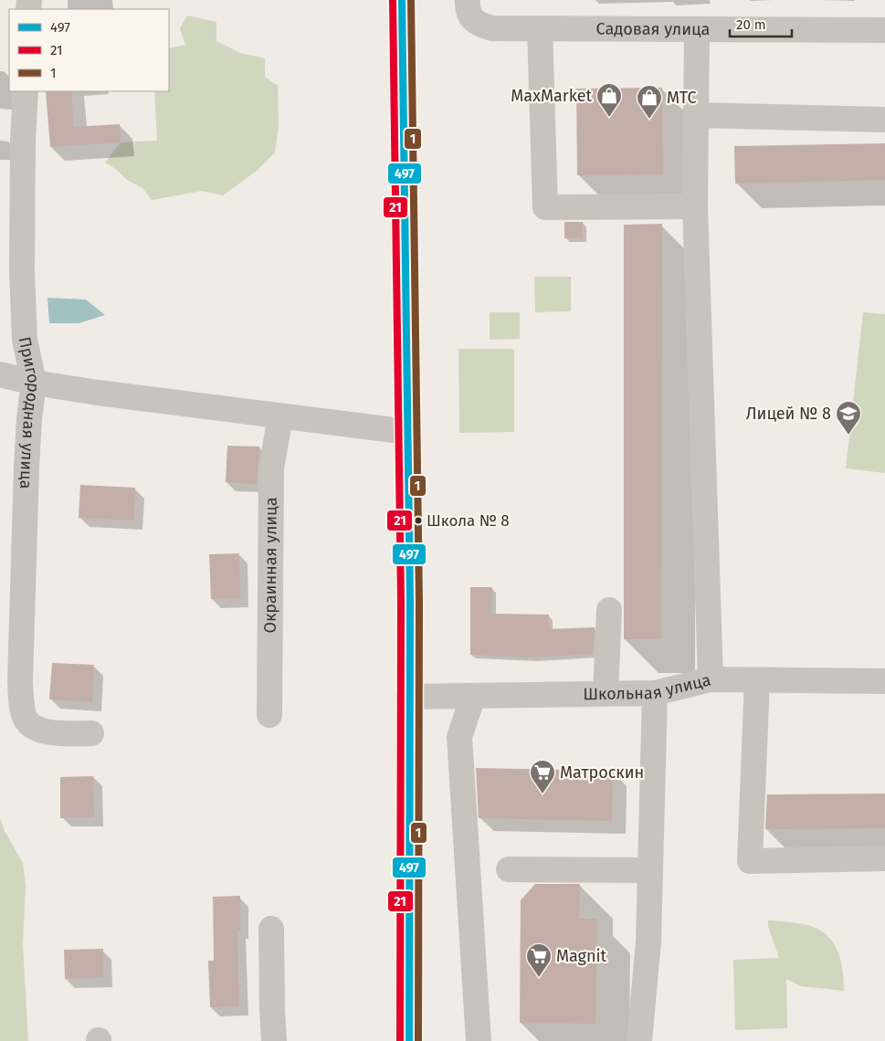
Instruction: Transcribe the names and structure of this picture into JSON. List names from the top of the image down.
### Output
{
  "streets": {
    "street": [
      "Садовая улица",
      "Пригородная улица",
      "Окраинная улица",
      "Школьная улица"
    ]
  },
  "places": {
    "shop": ["MaxMarket", "МТС"],
    "school or university": ["Лицей № 8"],
    "other": ["Школа № 8"],
    "supermarket": ["Матроскин", "Magnit"]
  },
  "lines": ["transit line 497", "transit line 21", "transit line 1"],
  "legend": ["497", "21", "1"],
  "scale_bar": "20 m"
}
